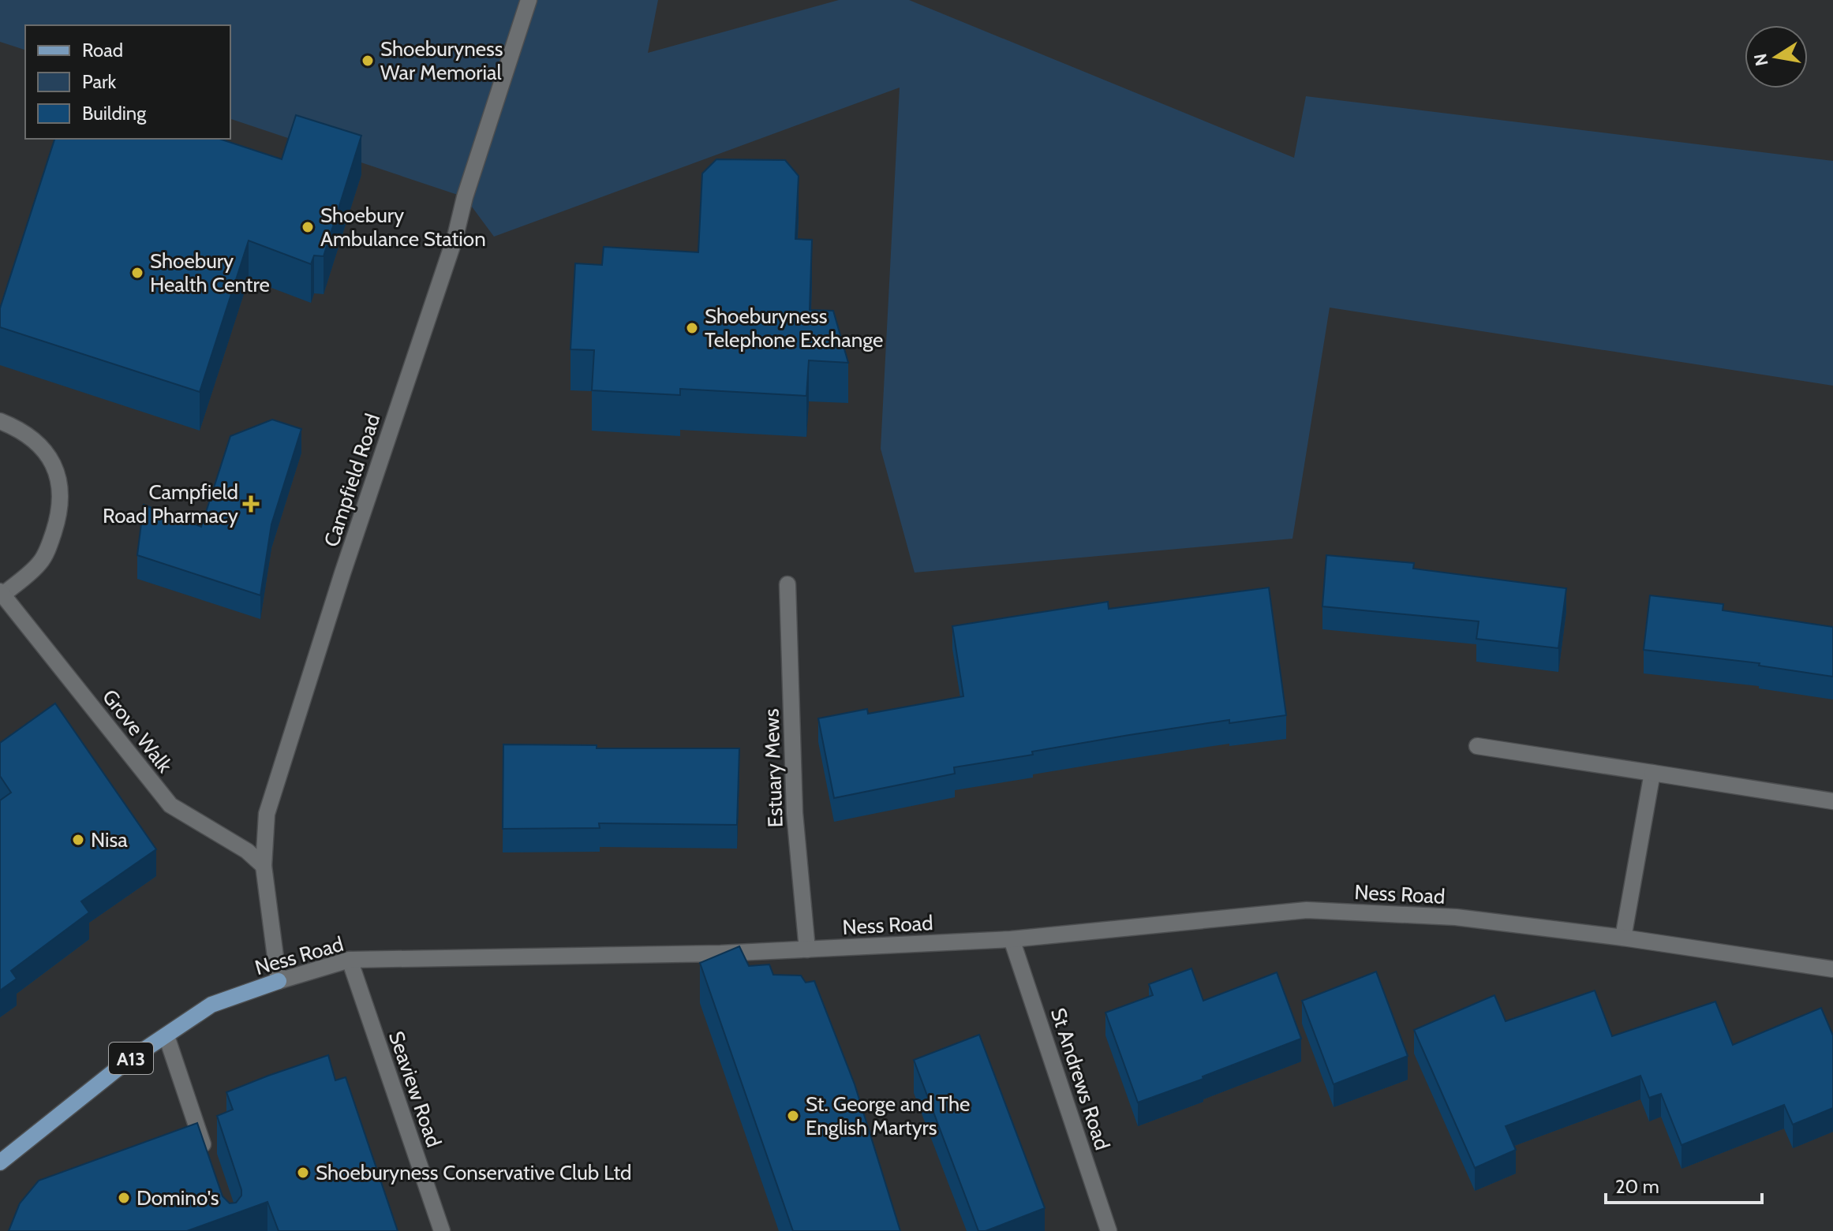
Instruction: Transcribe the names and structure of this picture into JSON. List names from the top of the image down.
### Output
{
  "streets": {
    "main road": ["Ness Road", "A13"],
    "street": [
      "Campfield Road",
      "Grove Walk",
      "Estuary Mews",
      "St Andrews Road",
      "Seaview Road"
    ]
  },
  "crossings": [
    ["Campfield Road", "Grove Walk"],
    ["Campfield Road", "Ness Road"],
    ["Estuary Mews", "Ness Road"],
    ["Ness Road", "St Andrews Road"],
    ["Ness Road", "Seaview Road"]
  ],
  "places": {
    "other": [
      "Shoeburyness War Memorial",
      "Shoebury Ambulance Station",
      "Shoebury Health Centre",
      "Shoeburyness Telephone Exchange",
      "Nisa",
      "St. George and The English Martyrs",
      "Shoeburyness Conservative Club Ltd",
      "Domino's"
    ],
    "health": ["Campfield Road Pharmacy"]
  },
  "legend": ["Road", "Park", "Building"],
  "scale_bar": "20 m",
  "north": "left"
}
